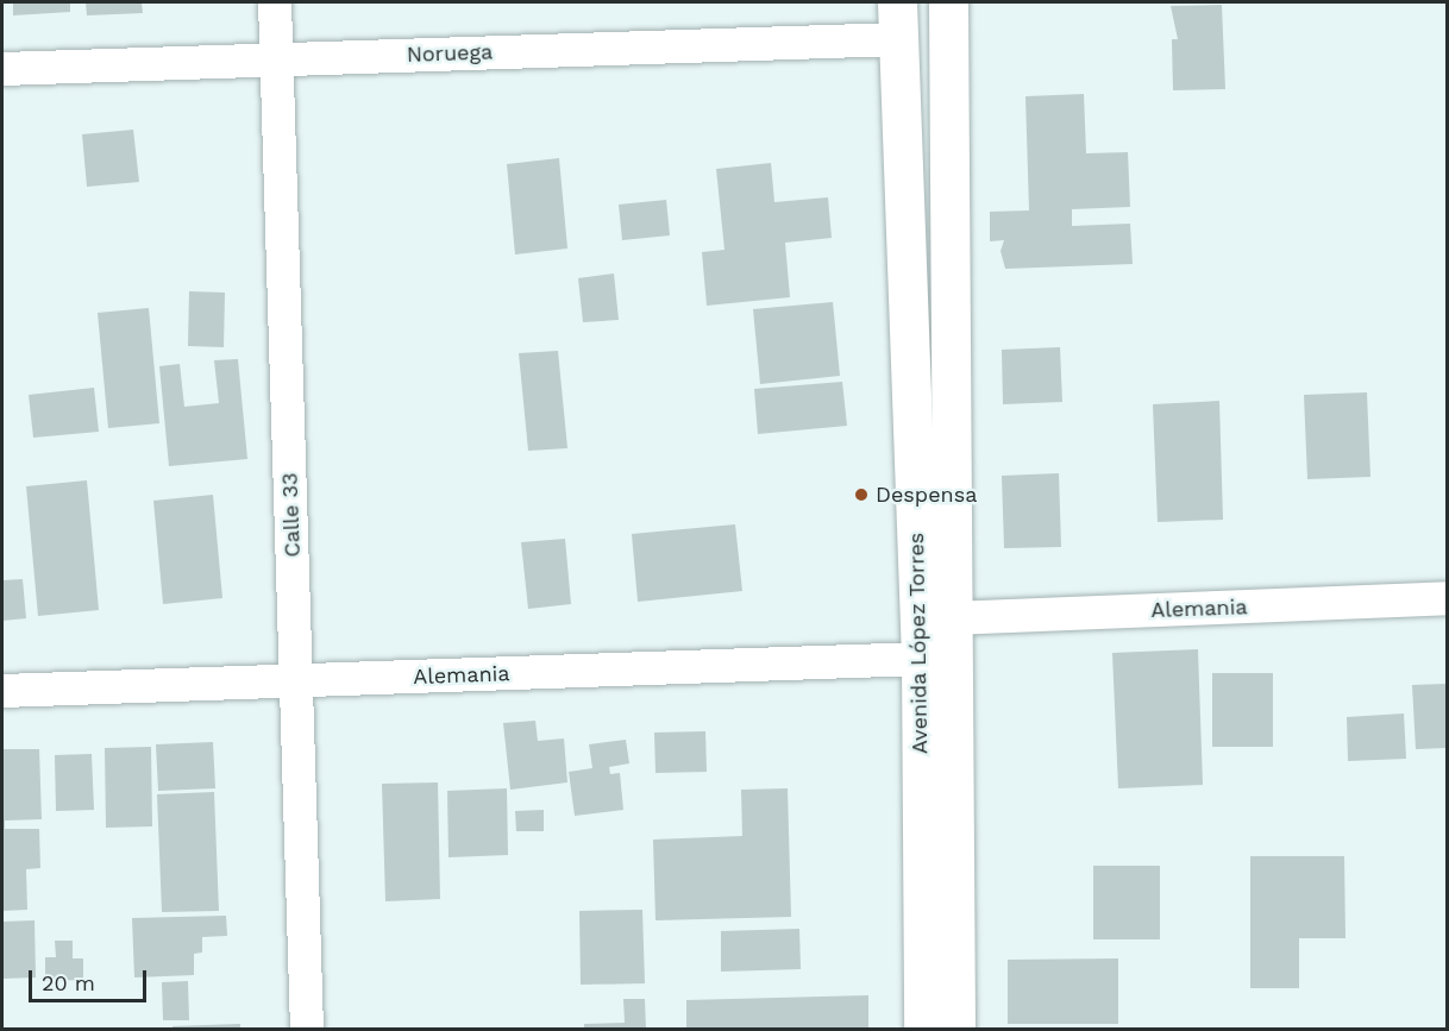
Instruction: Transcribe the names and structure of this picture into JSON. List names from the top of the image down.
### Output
{
  "streets": {
    "main road": ["Avenida López Torres"],
    "street": ["Noruega", "Calle 33", "Alemania"]
  },
  "crossings": [
    ["Noruega", "Calle 33"],
    ["Noruega", "Avenida López Torres"],
    ["Calle 33", "Alemania"],
    ["Alemania", "Avenida López Torres"]
  ],
  "places": ["Despensa"],
  "scale_bar": "20 m"
}
